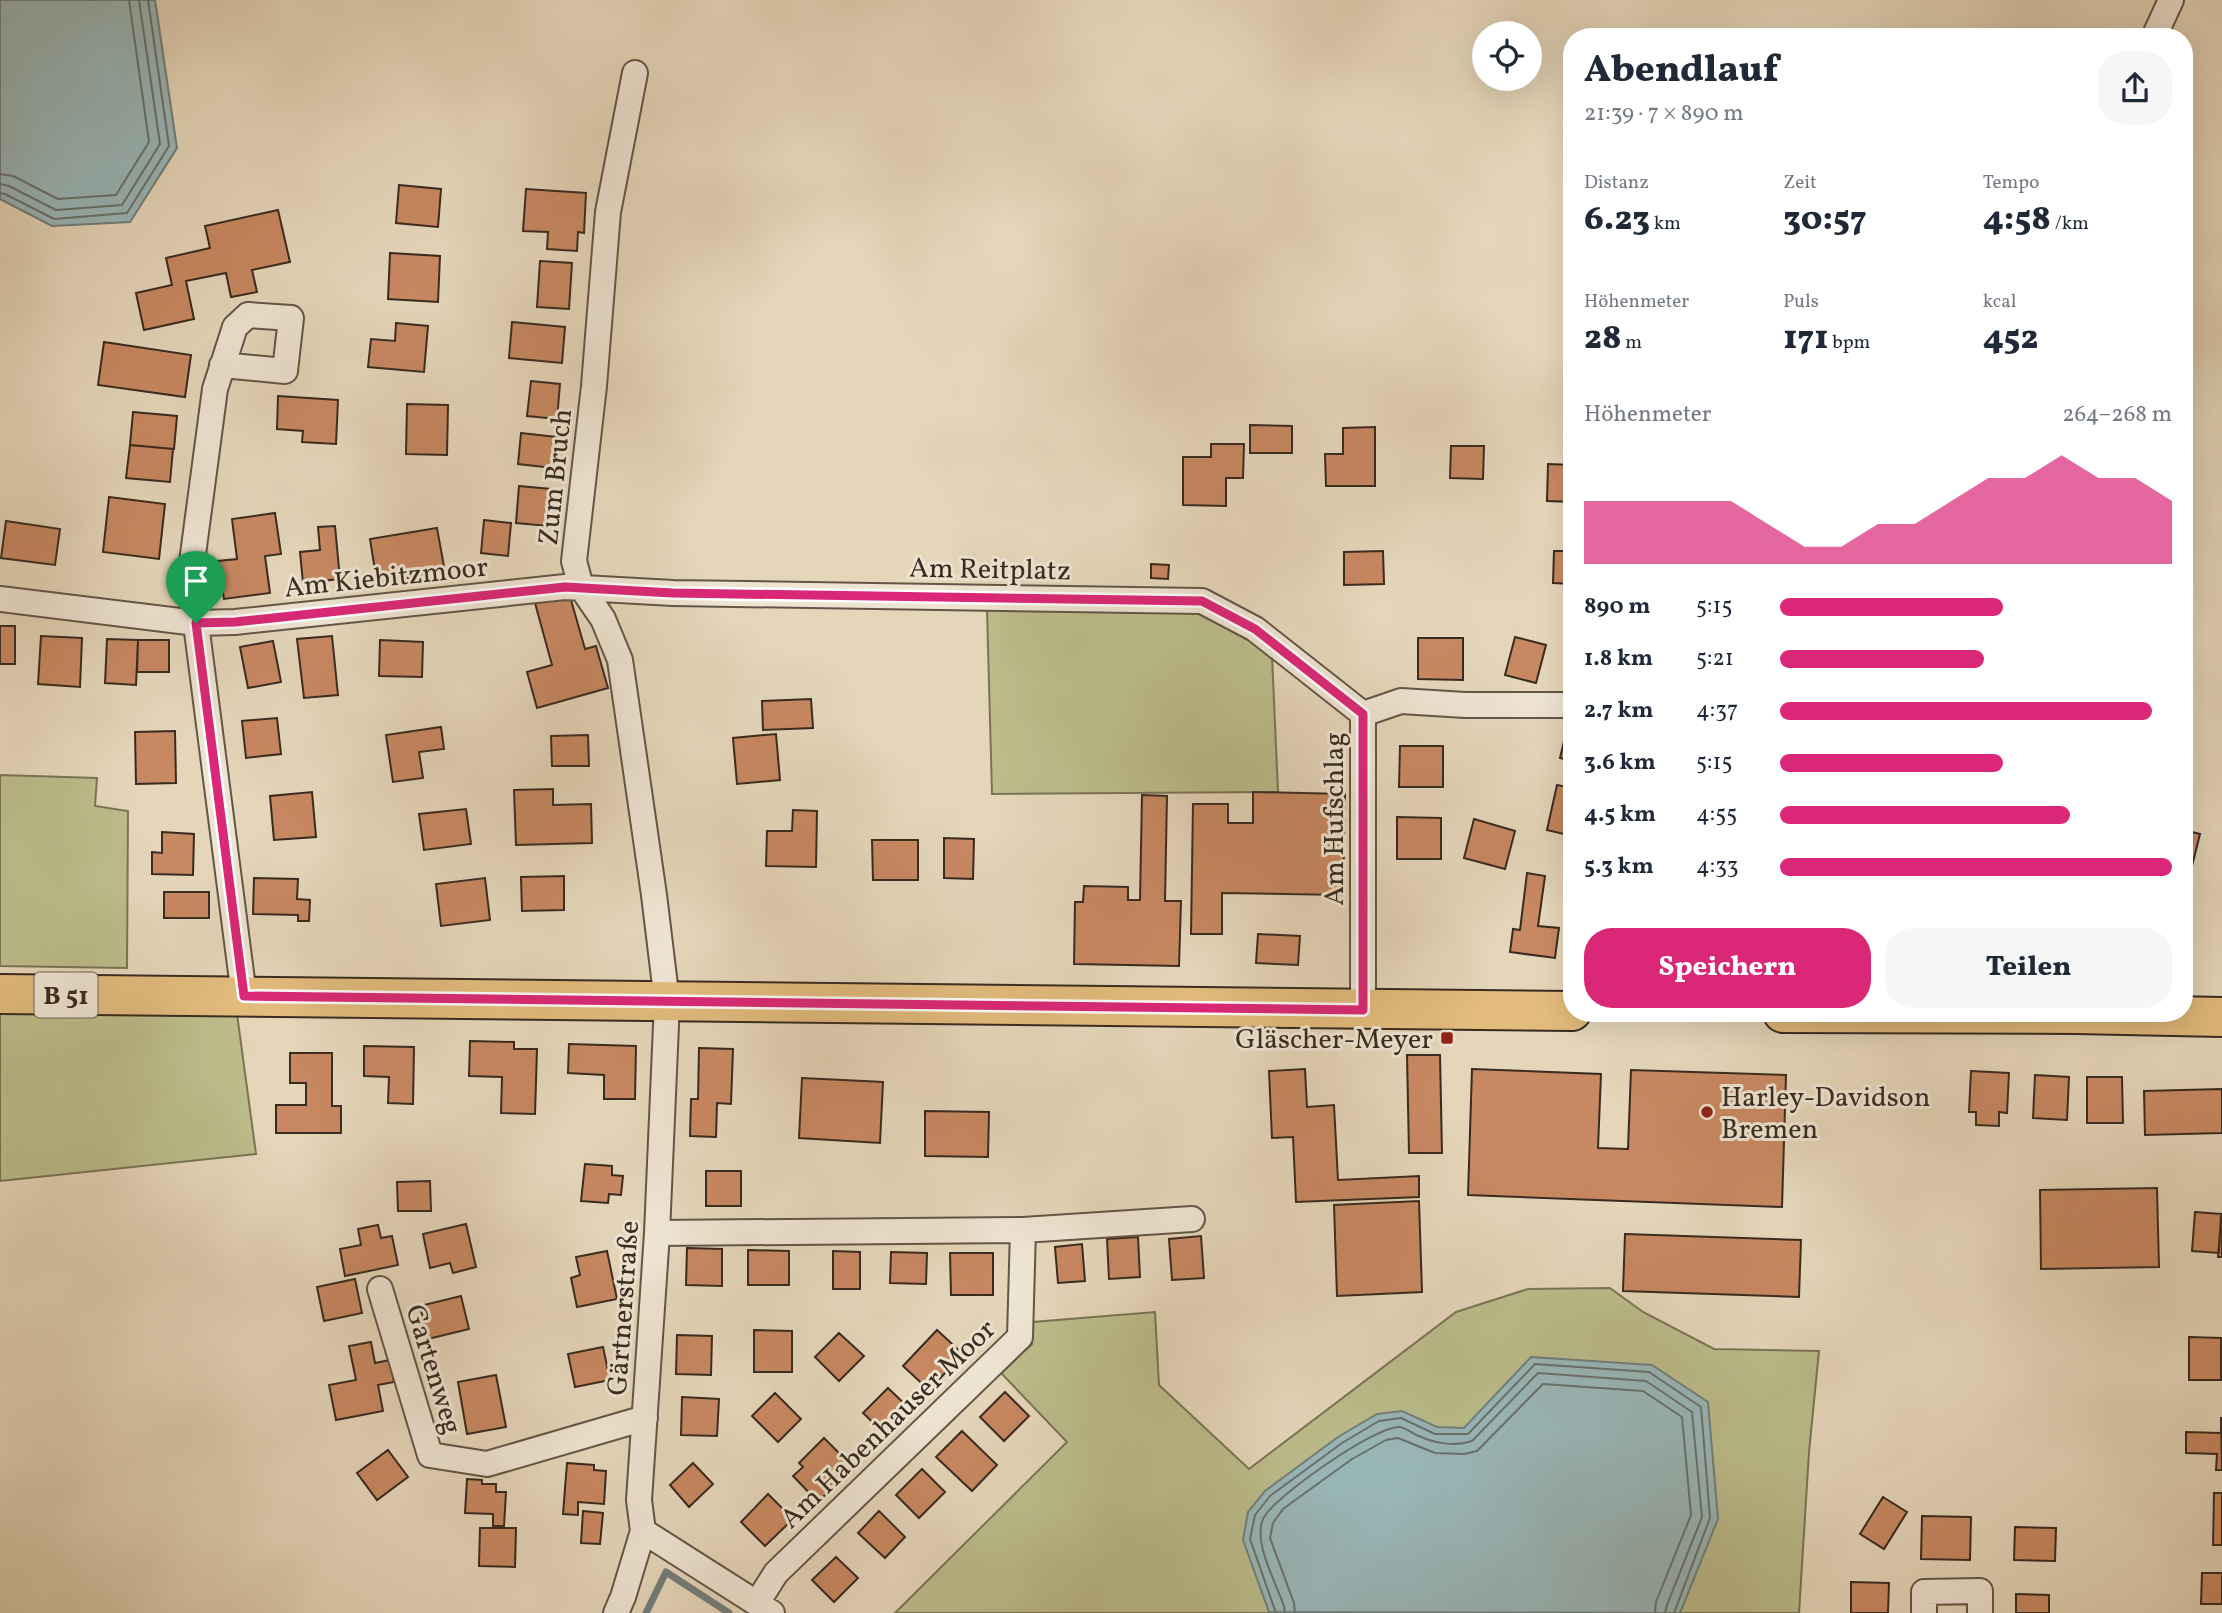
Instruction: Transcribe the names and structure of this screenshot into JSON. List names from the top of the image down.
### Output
{
  "streets": {
    "main road": ["B 51"],
    "street": [
      "Zum Bruch",
      "Am Reitplatz",
      "Am Kiebitzmoor",
      "Am Hufschlag",
      "Gärtnerstraße",
      "Gartenweg",
      "Am Habenhauser Moor"
    ]
  },
  "crossings": [
    ["Zum Bruch", "Am Reitplatz"],
    ["Zum Bruch", "Am Kiebitzmoor"],
    ["Zum Bruch", "B 51"],
    ["Zum Bruch", "Gärtnerstraße"],
    ["Am Reitplatz", "Am Kiebitzmoor"],
    ["Am Reitplatz", "Am Hufschlag"],
    ["Am Hufschlag", "B 51"],
    ["B 51", "Gärtnerstraße"],
    ["Gärtnerstraße", "Gartenweg"]
  ],
  "places": {
    "transit": ["Gläscher-Meyer"],
    "other": ["Harley-Davidson Bremen"]
  },
  "page": {
    "heading": ["Abendlauf", "21:39 · 7 × 890 m"],
    "stats": [
      ["Distanz", "6.23 km"],
      ["Zeit", "30:57"],
      ["Tempo", "4:58 /km"],
      ["Höhenmeter", "28 m"],
      ["Puls", "171 bpm"],
      ["kcal", "452"]
    ],
    "chart": ["Höhenmeter", "264–268 m"],
    "list": [
      {
        "name": "890 m",
        "note": "5:15"
      },
      {
        "name": "1.8 km",
        "note": "5:21"
      },
      {
        "name": "2.7 km",
        "note": "4:37"
      },
      {
        "name": "3.6 km",
        "note": "5:15"
      },
      {
        "name": "4.5 km",
        "note": "4:55"
      },
      {
        "name": "5.3 km",
        "note": "4:33"
      }
    ],
    "buttons": ["Speichern", "Teilen"]
  }
}
